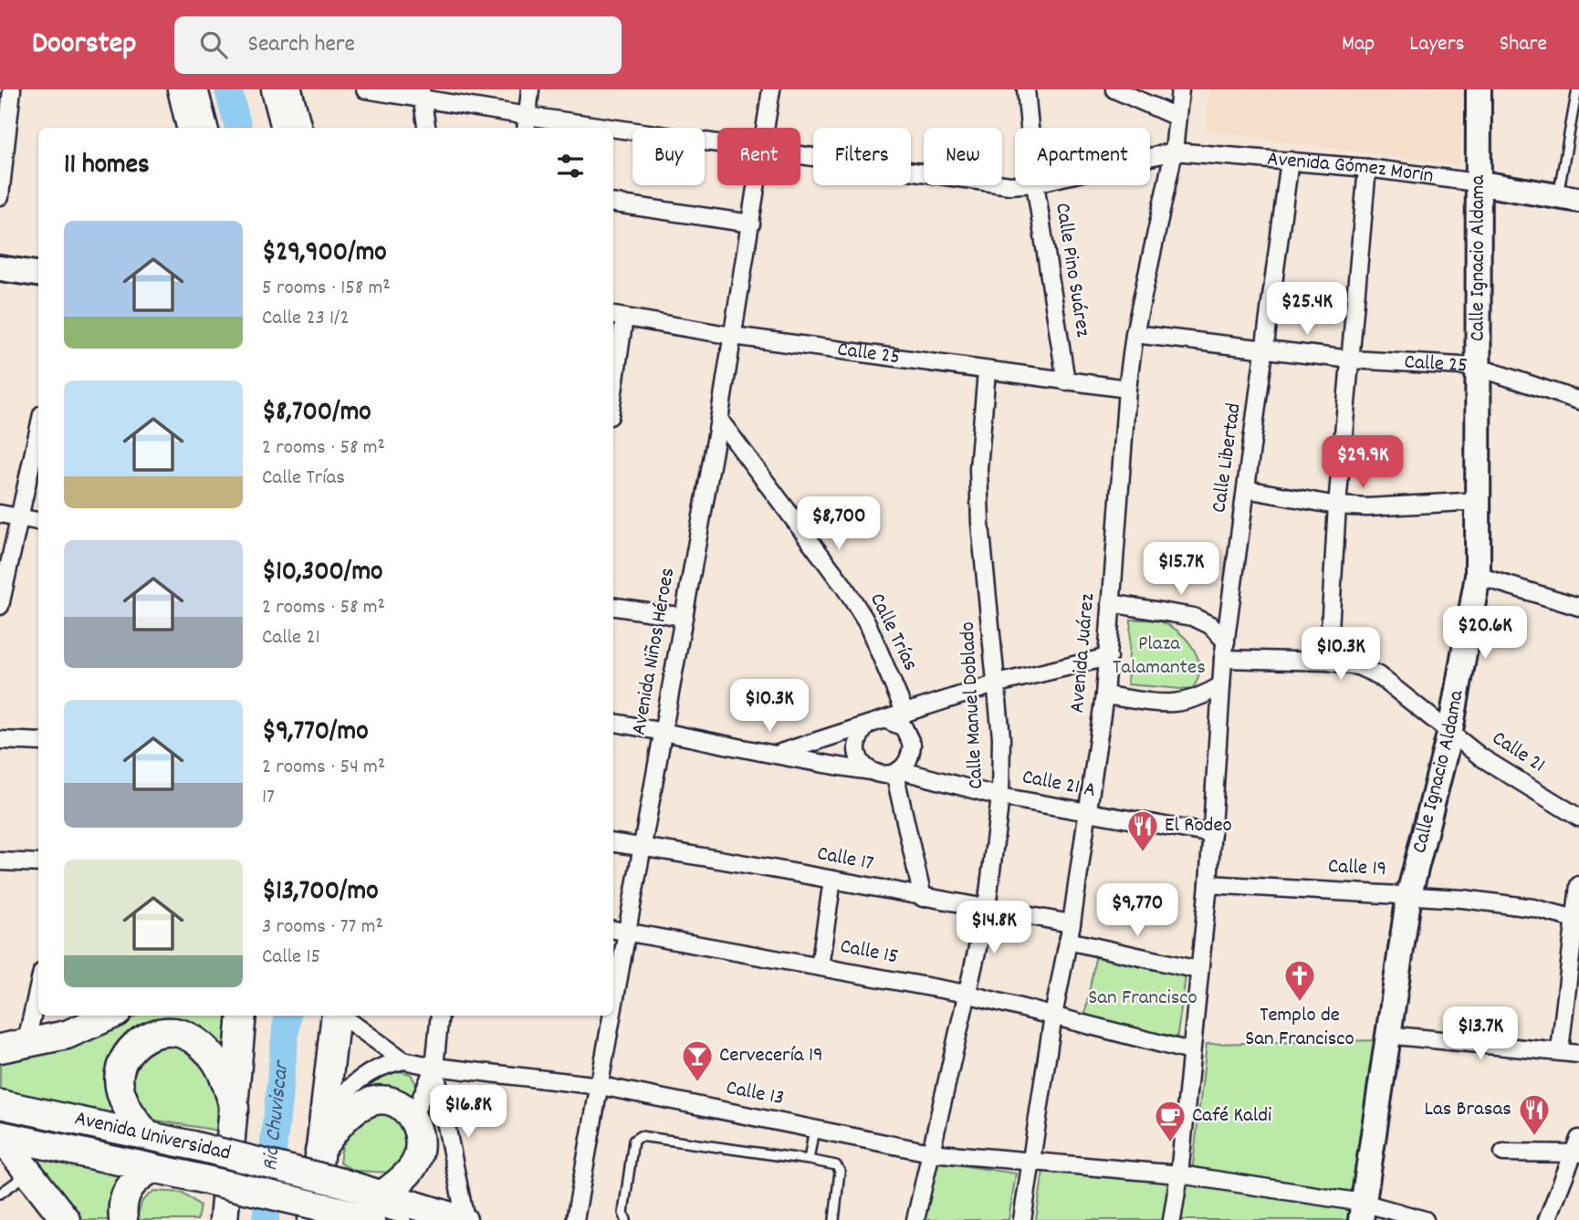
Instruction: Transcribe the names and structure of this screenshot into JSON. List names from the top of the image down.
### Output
{
  "streets": {
    "main road": ["Avenida Gómez Morín", "Calle Ignacio Aldama", "Avenida Universidad"],
    "street": [
      "Calle Pino Suárez",
      "Calle 25",
      "Calle Libertad",
      "Calle Trías",
      "Avenida Niños Héroes",
      "Avenida Juárez",
      "Calle Manuel Doblado",
      "Calle 21",
      "Calle 21 A",
      "Calle 17",
      "Calle 19",
      "Calle 15",
      "Calle 13"
    ]
  },
  "crossings": [
    ["Avenida Gómez Morín", "Calle Ignacio Aldama"],
    ["Avenida Gómez Morín", "Calle Libertad"],
    ["Avenida Gómez Morín", "Avenida Juárez"],
    ["Calle Ignacio Aldama", "Calle 25"],
    ["Calle Ignacio Aldama", "Calle 21"],
    ["Calle Ignacio Aldama", "Calle 19"],
    ["Calle Ignacio Aldama", "Calle 13"],
    ["Calle Pino Suárez", "Calle 25"],
    ["Calle 25", "Calle Libertad"],
    ["Calle 25", "Avenida Niños Héroes"],
    ["Calle 25", "Avenida Juárez"],
    ["Calle 25", "Calle Manuel Doblado"],
    ["Calle Libertad", "Calle 21"],
    ["Calle Libertad", "Calle 21 A"],
    ["Calle Libertad", "Calle 19"],
    ["Calle Libertad", "Calle 15"],
    ["Calle Libertad", "Calle 13"],
    ["Calle Trías", "Avenida Niños Héroes"],
    ["Avenida Niños Héroes", "Calle 17"],
    ["Avenida Niños Héroes", "Calle 15"],
    ["Avenida Niños Héroes", "Calle 13"],
    ["Avenida Juárez", "Calle 21 A"],
    ["Avenida Juárez", "Calle 17"],
    ["Avenida Juárez", "Calle 15"],
    ["Avenida Juárez", "Calle 13"],
    ["Calle Manuel Doblado", "Calle 21 A"],
    ["Calle Manuel Doblado", "Calle 17"],
    ["Calle Manuel Doblado", "Calle 15"],
    ["Calle Manuel Doblado", "Calle 13"]
  ],
  "water": ["Rio Chuviscar"],
  "parks": ["Plaza Talamantes", "San Francisco"],
  "places": {
    "restaurant": ["El Rodeo", "Las Brasas"],
    "church": ["Templo de San Francisco"],
    "bar": ["Cervecería 19"],
    "cafe": ["Café Kaldi"]
  },
  "page": {
    "header": "Doorstep",
    "search": "Search here",
    "nav": ["Map", "Layers", "Share"],
    "chip": [
      "Buy",
      "Rent",
      "Filters",
      "New",
      "Apartment"
    ],
    "heading": "11 homes",
    "list": [
      {
        "name": "$29,900/mo",
        "note": "5 rooms · 158 m² · Calle 23 1/2"
      },
      {
        "name": "$8,700/mo",
        "note": "2 rooms · 58 m² · Calle Trías"
      },
      {
        "name": "$10,300/mo",
        "note": "2 rooms · 58 m² · Calle 21"
      },
      {
        "name": "$9,770/mo",
        "note": "2 rooms · 54 m² · 17"
      },
      {
        "name": "$13,700/mo",
        "note": "3 rooms · 77 m² · Calle 15"
      }
    ],
    "price": [
      "$25.4K",
      "$29.9K",
      "$8,700",
      "$15.7K",
      "$20.6K",
      "$10.3K",
      "$10.3K",
      "$9,770",
      "$14.8K",
      "$13.7K",
      "$16.8K"
    ]
  }
}
